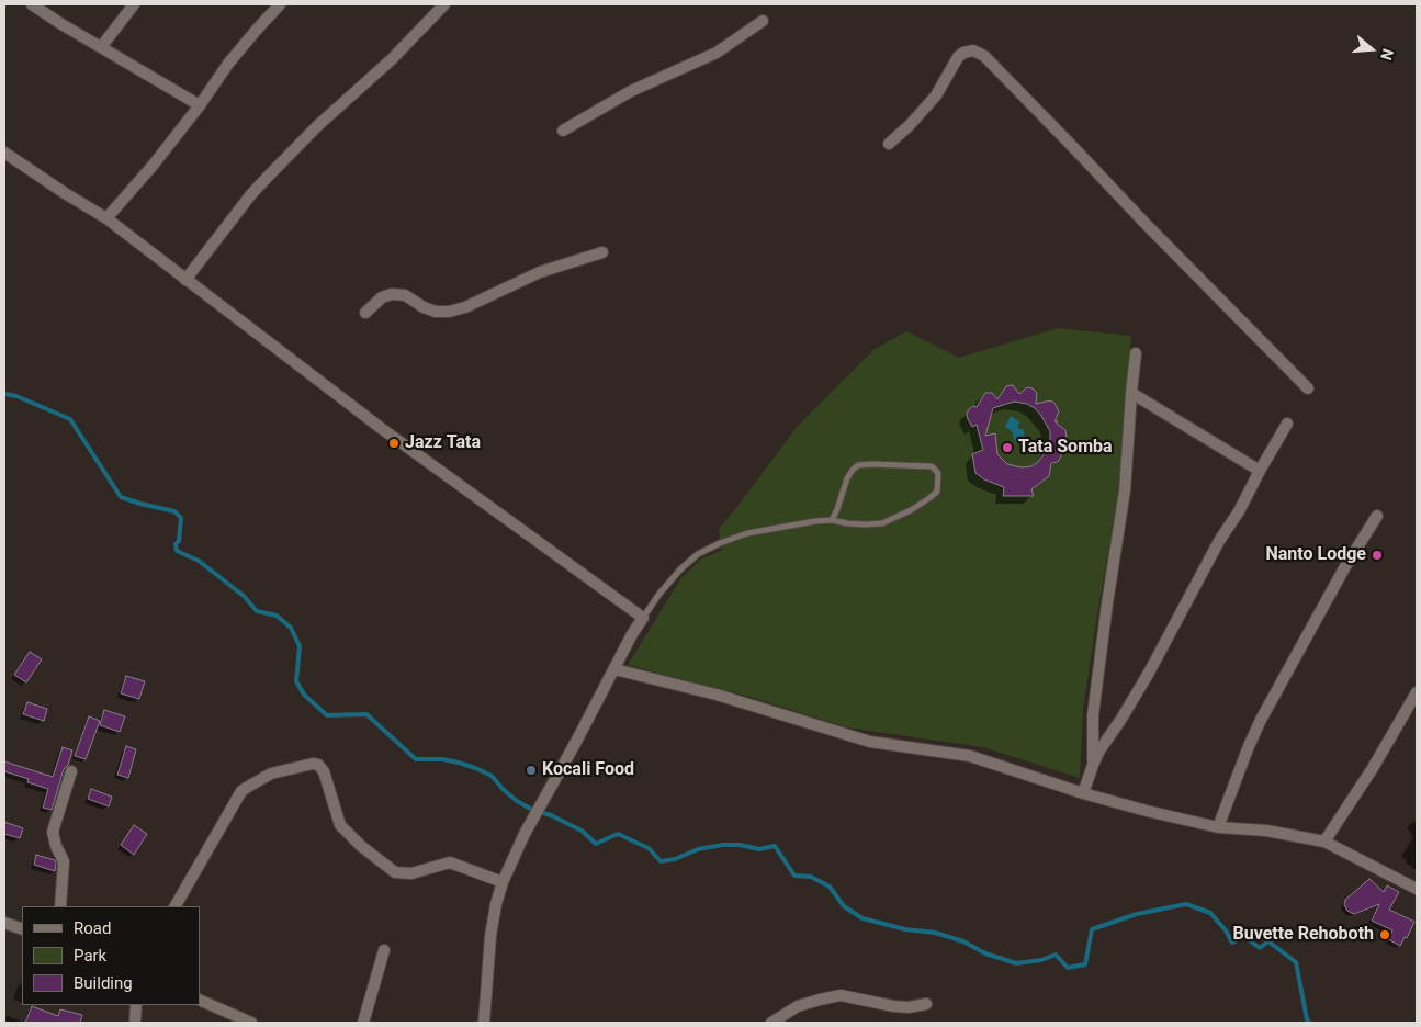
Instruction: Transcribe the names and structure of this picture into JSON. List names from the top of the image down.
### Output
{
  "places": [
    "Jazz Tata",
    "Tata Somba",
    "Nanto Lodge",
    "Kocali Food",
    "Buvette Rehoboth"
  ],
  "legend": ["Road", "Park", "Building"],
  "north": "right"
}
